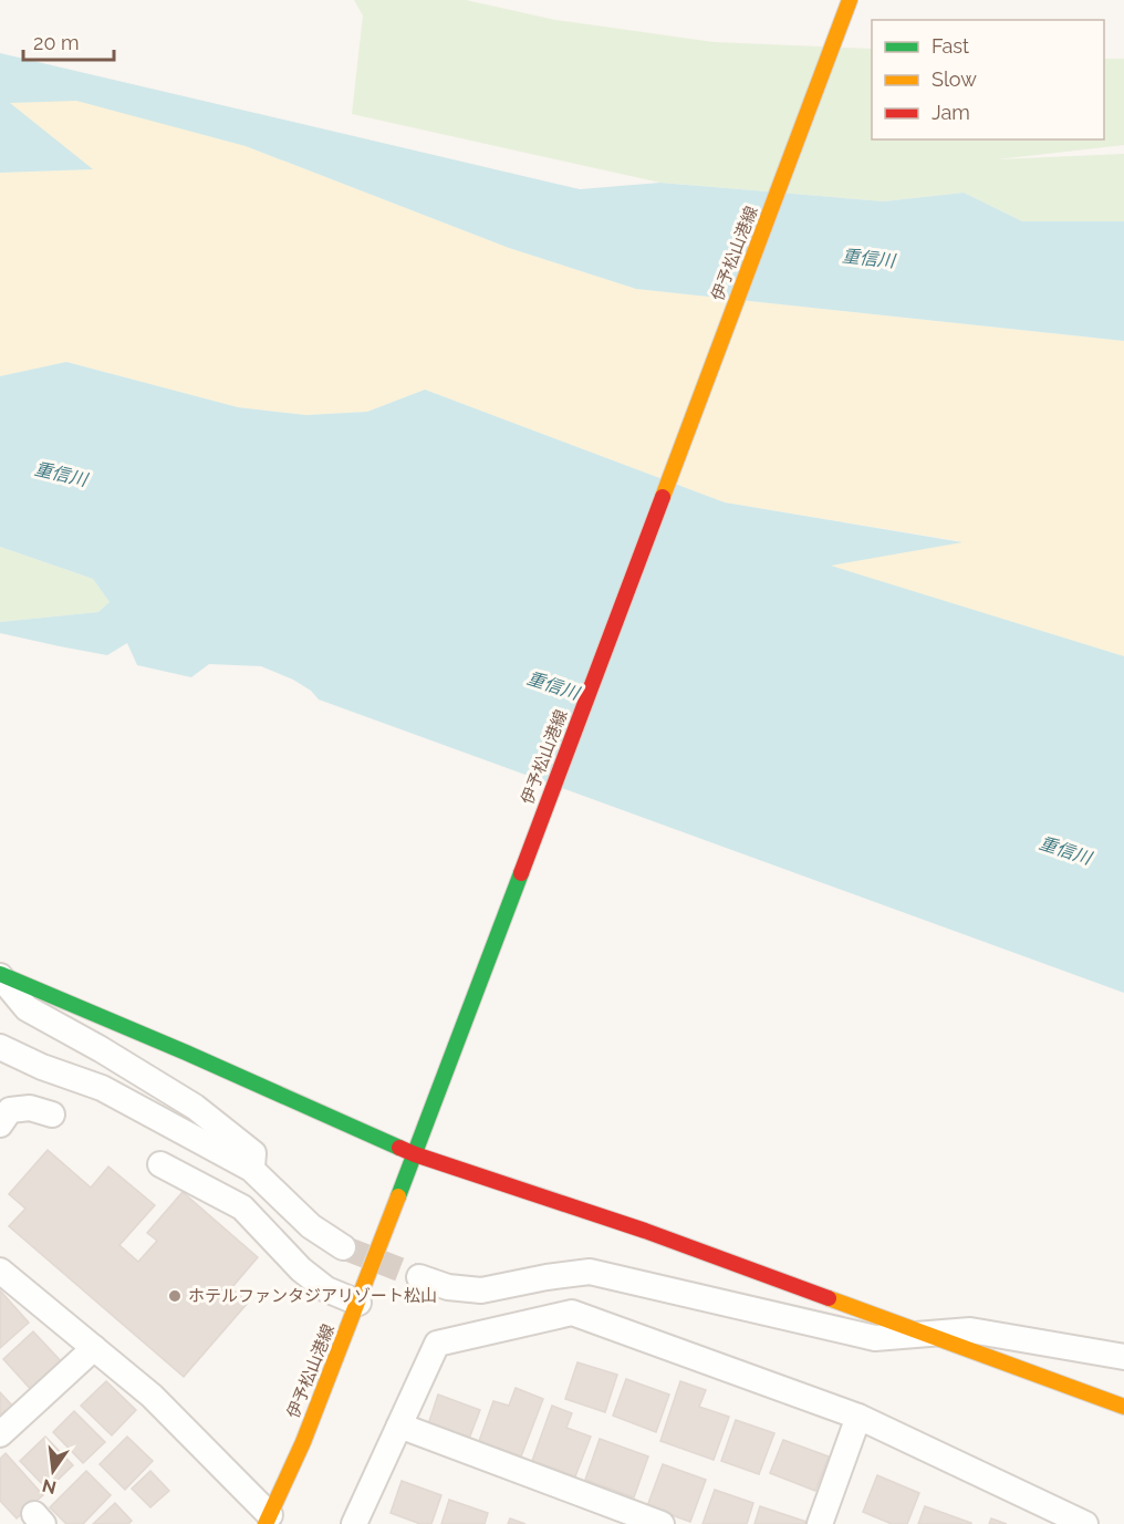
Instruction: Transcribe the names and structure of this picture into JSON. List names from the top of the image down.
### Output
{
  "streets": {
    "main road": ["伊予松山港線"]
  },
  "water": ["重信川"],
  "places": ["ホテルファンタジアリゾート松山"],
  "legend": ["Fast", "Slow", "Jam"],
  "scale_bar": "20 m",
  "north": "bottom"
}
